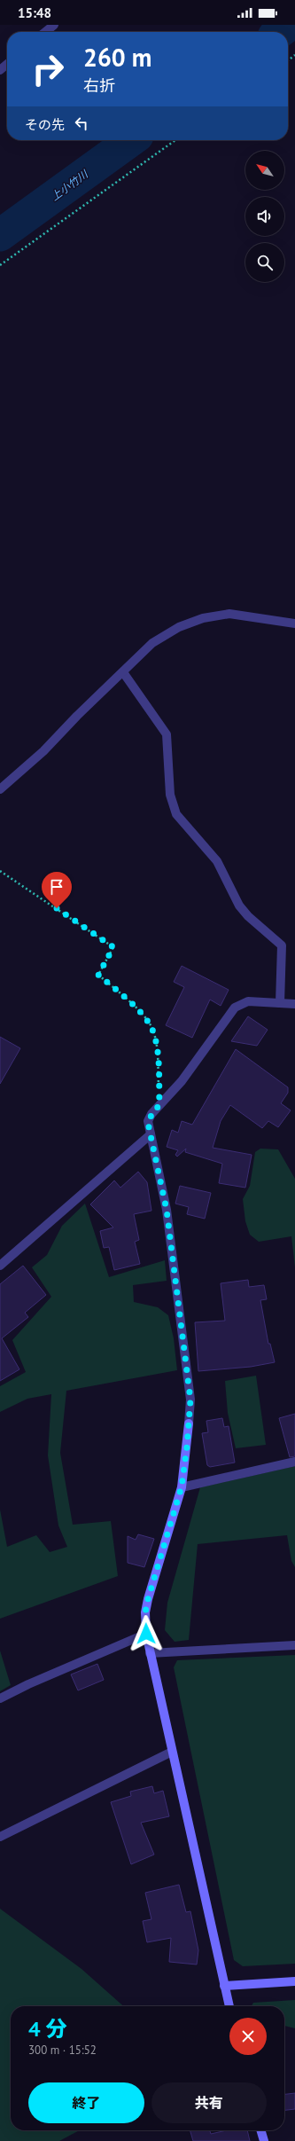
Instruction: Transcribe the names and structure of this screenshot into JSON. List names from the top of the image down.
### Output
{
  "water": ["上小竹川"],
  "north": "top left",
  "page": {
    "status": "15:48",
    "turn": ["260 m", "右折"],
    "then": "その先",
    "heading": ["4 分", "300 m · 15:52"],
    "buttons": ["終了", "共有"]
  }
}
